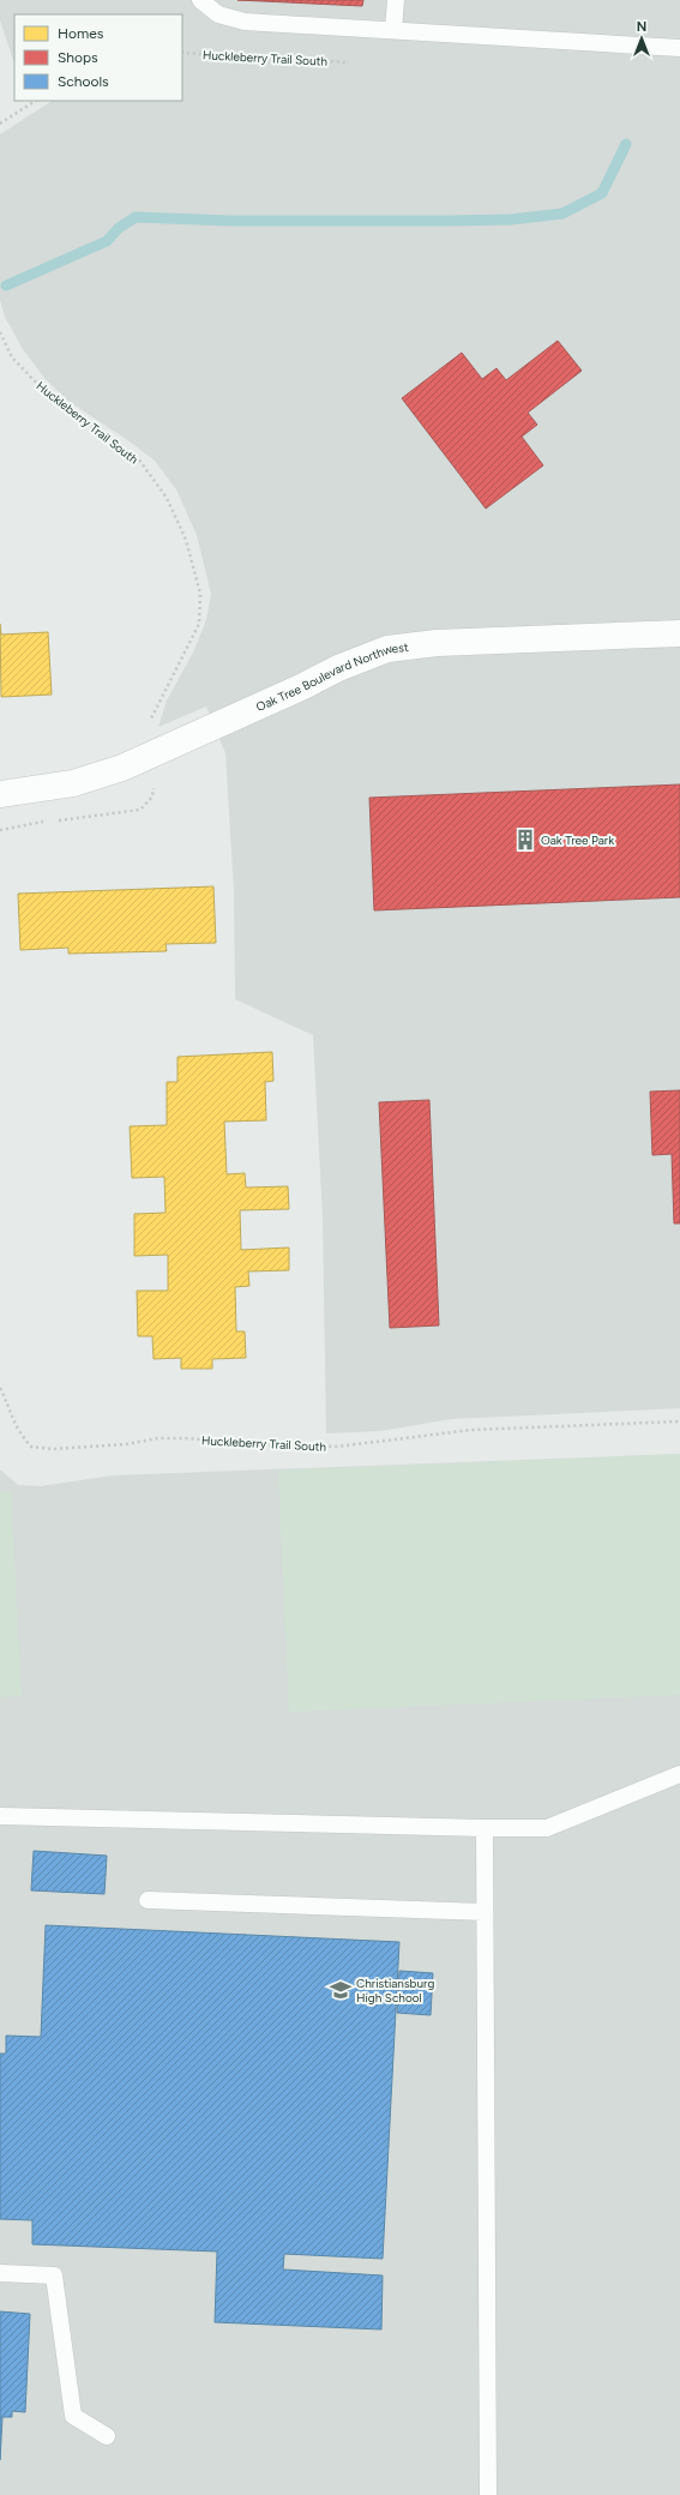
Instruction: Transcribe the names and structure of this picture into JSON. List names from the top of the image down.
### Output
{
  "streets": {
    "street": ["Oak Tree Boulevard Northwest"],
    "path": ["Huckleberry Trail South"]
  },
  "crossings": [
    ["Huckleberry Trail South", "Oak Tree Boulevard Northwest"]
  ],
  "places": {
    "building": ["Oak Tree Park"],
    "school or university": ["Christiansburg High School"]
  },
  "legend": ["Homes", "Shops", "Schools"],
  "north": "top"
}
